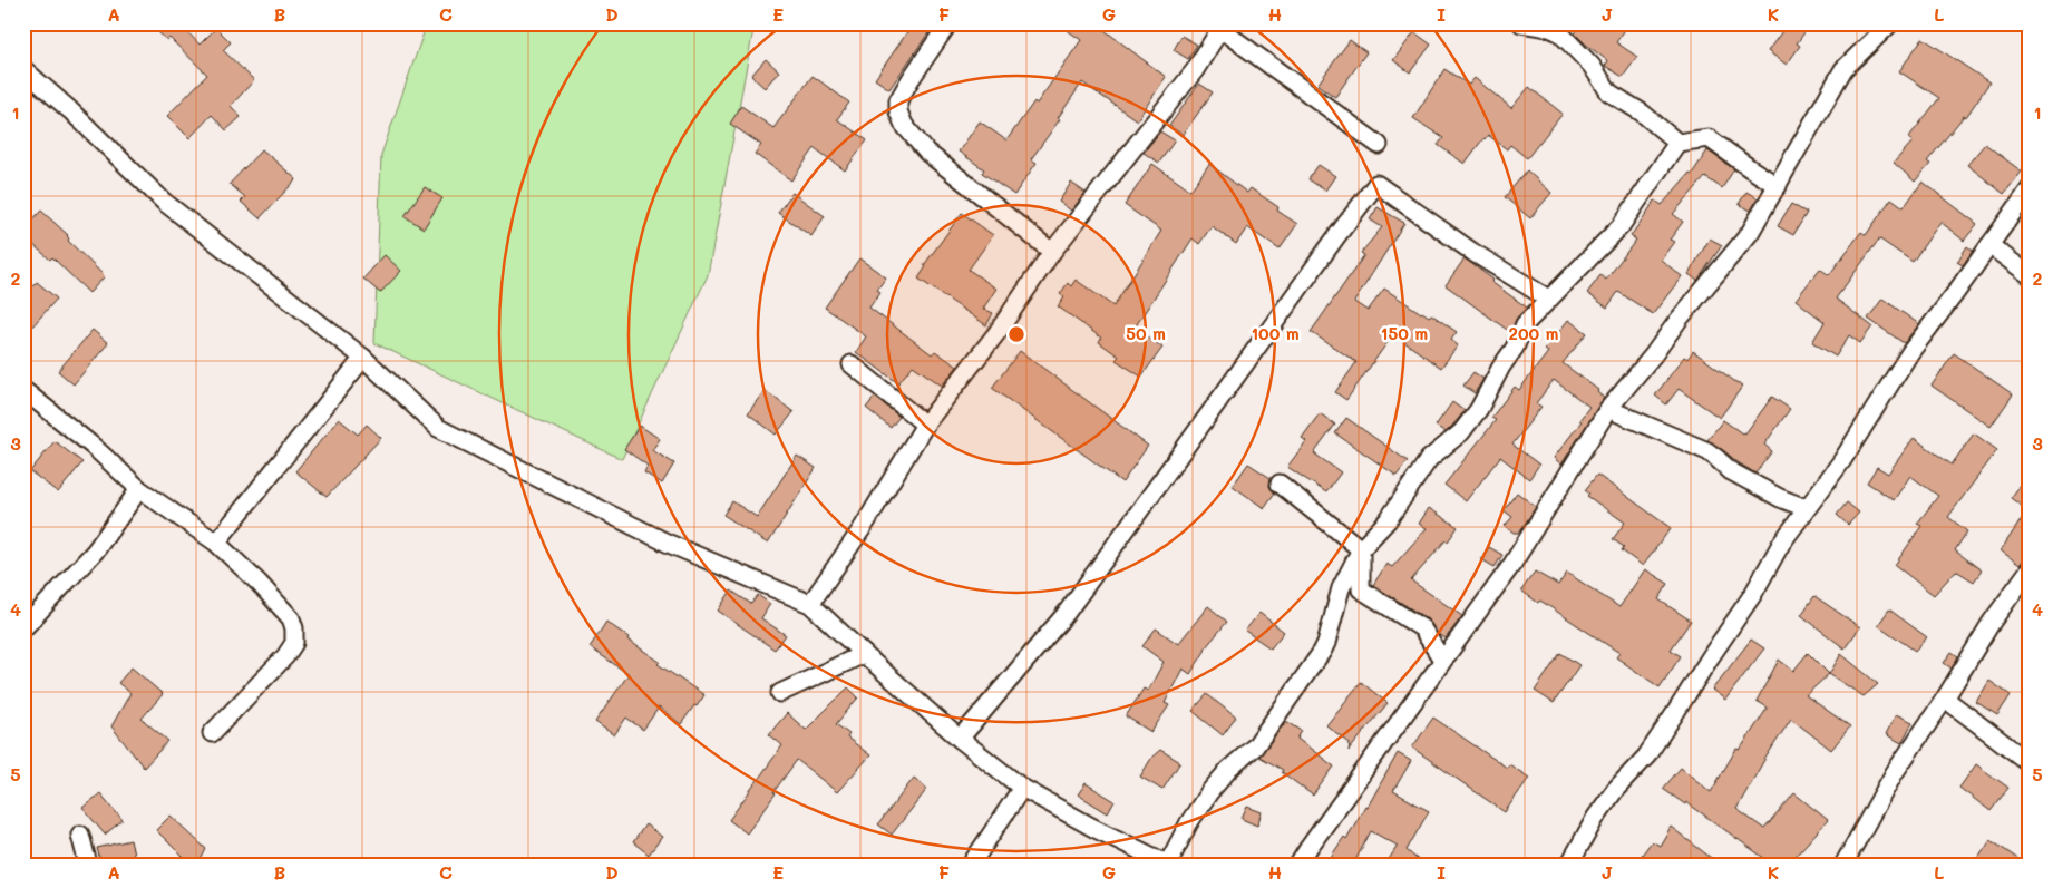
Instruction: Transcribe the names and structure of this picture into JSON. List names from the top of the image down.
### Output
{
  "grid": {
    "columns": [
      "A",
      "B",
      "C",
      "D",
      "E",
      "F",
      "G",
      "H",
      "I",
      "J",
      "K",
      "L"
    ],
    "rows": [
      "1",
      "2",
      "3",
      "4",
      "5"
    ]
  },
  "rings": [
    "50 m",
    "100 m",
    "150 m",
    "200 m"
  ]
}
